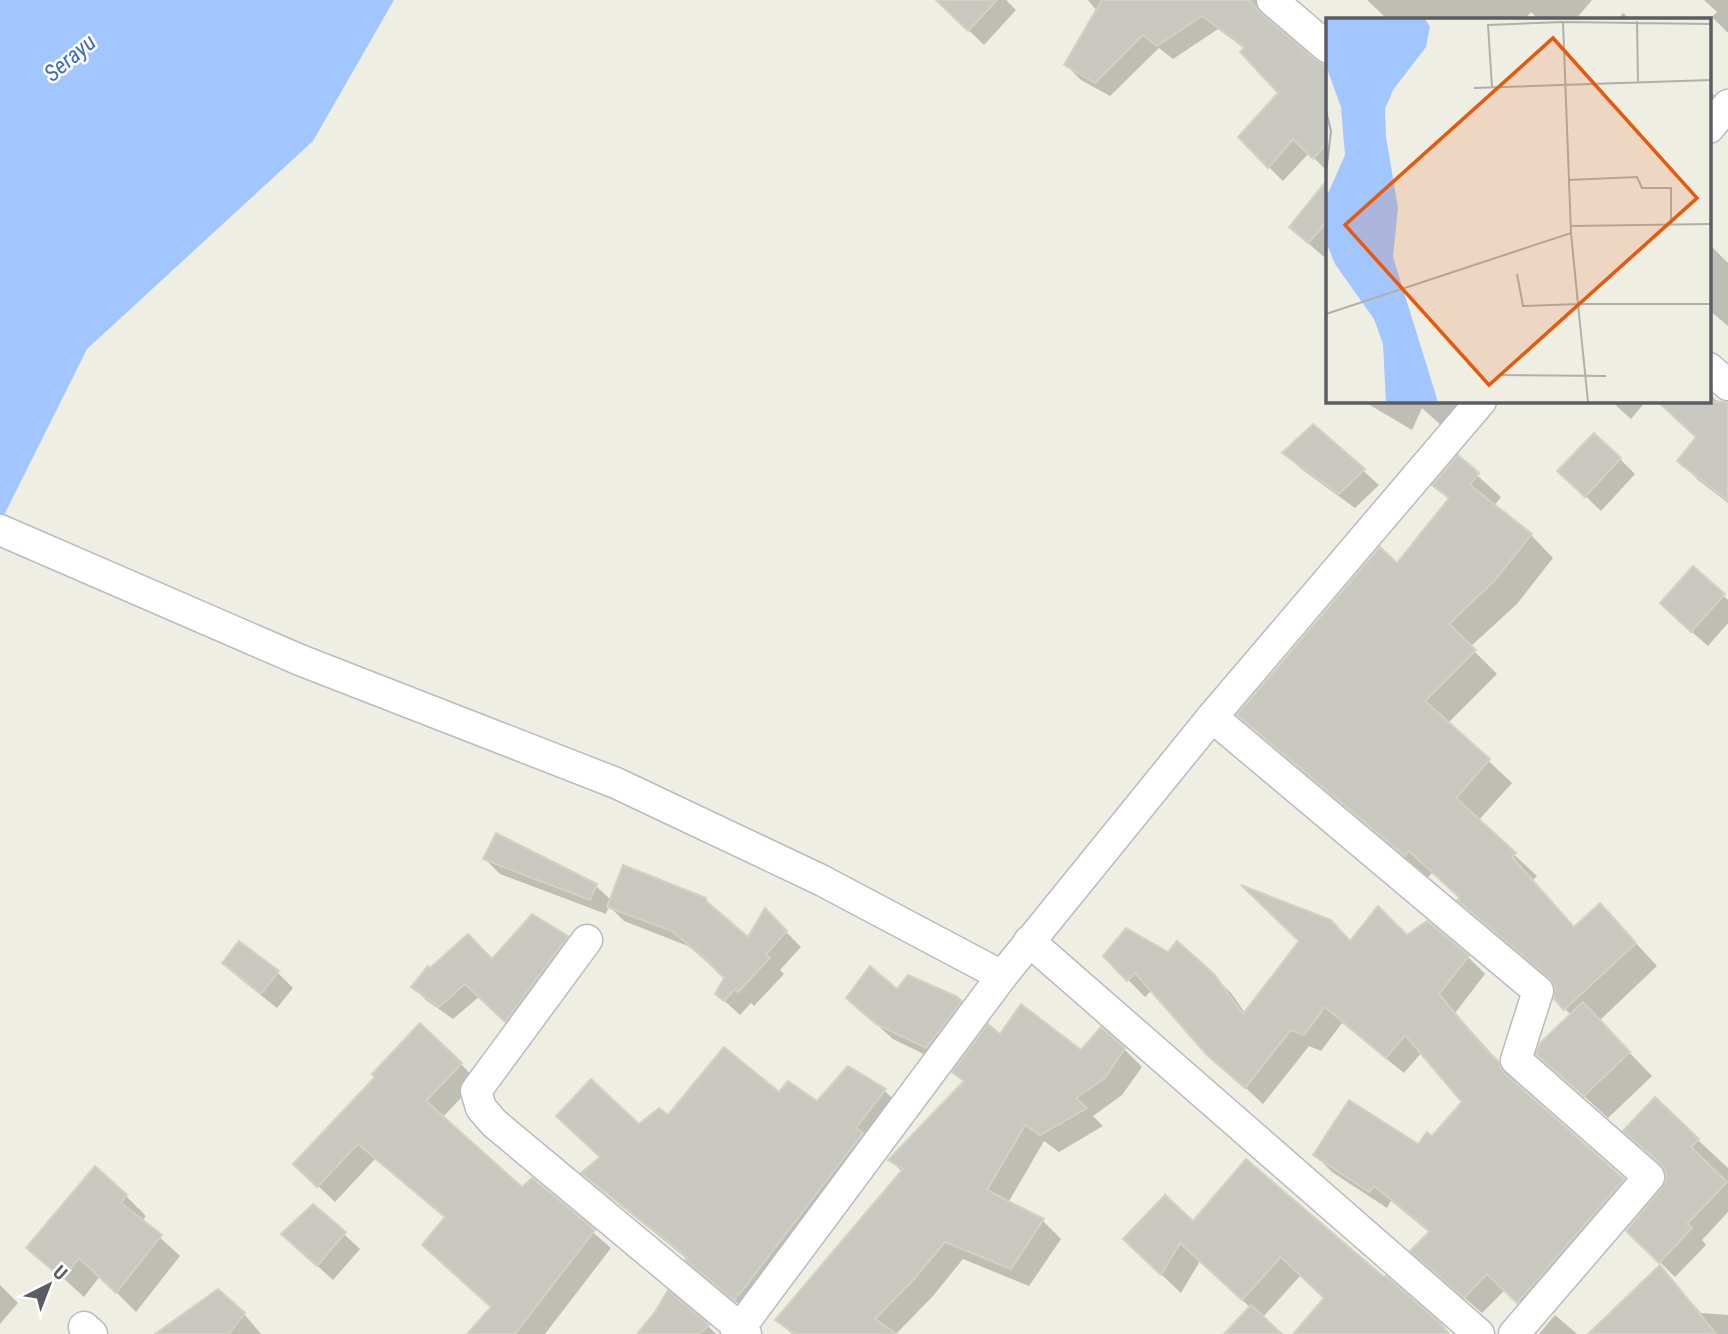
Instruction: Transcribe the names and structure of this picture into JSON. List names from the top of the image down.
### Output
{
  "water": ["Serayu"],
  "north": "top right"
}
